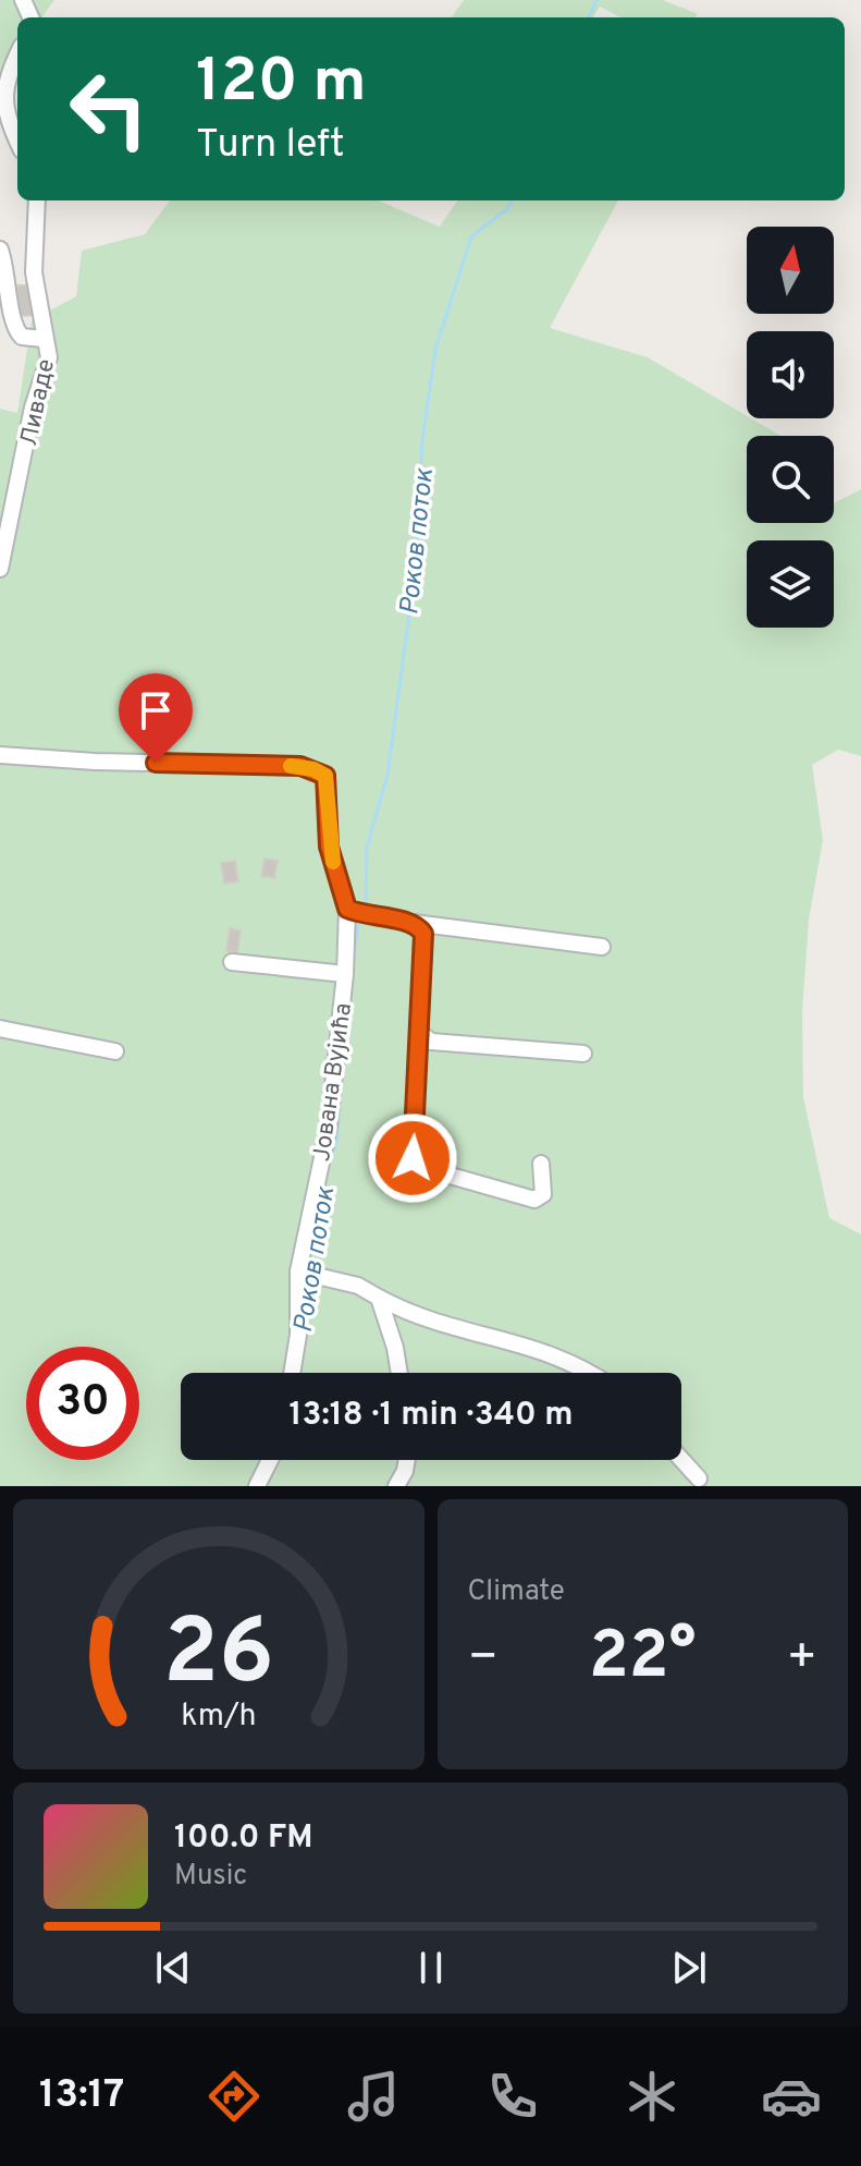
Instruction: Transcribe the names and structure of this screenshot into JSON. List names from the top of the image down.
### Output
{
  "streets": {
    "street": ["Ливаде", "Јована Вујића"]
  },
  "water": ["Роков поток"],
  "north": "top",
  "page": {
    "turn": ["120 m", "Turn left"],
    "limit": "30",
    "trip": "13:18 · 1 min · 340 m",
    "tile": "Climate",
    "heat": ["−", "22°", "+"],
    "song": ["100.0 FM", "Music"],
    "tabs": "13:17",
    "gauge": ["26", "km/h"]
  }
}
